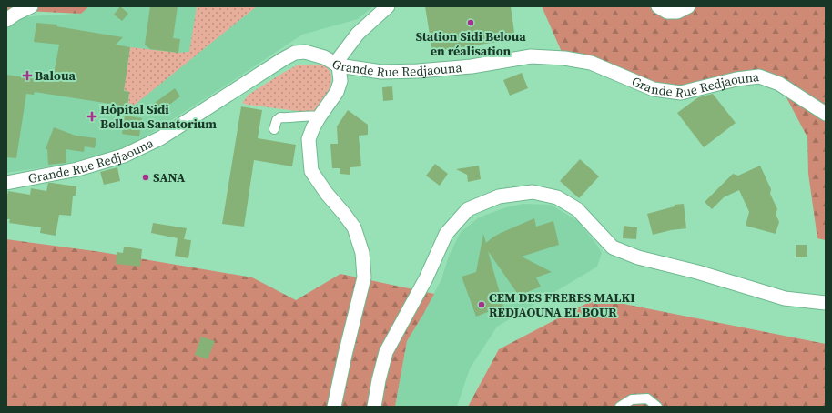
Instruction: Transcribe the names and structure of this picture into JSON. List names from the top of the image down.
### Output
{
  "streets": {
    "street": ["Grande Rue Redjaouna"]
  },
  "places": {
    "other": ["Station Sidi Beloua en réalisation", "SANA", "CEM DES FRERES MALKI REDJAOUNA EL BOUR"],
    "health": ["Baloua", "Hôpital Sidi Belloua Sanatorium"]
  }
}
